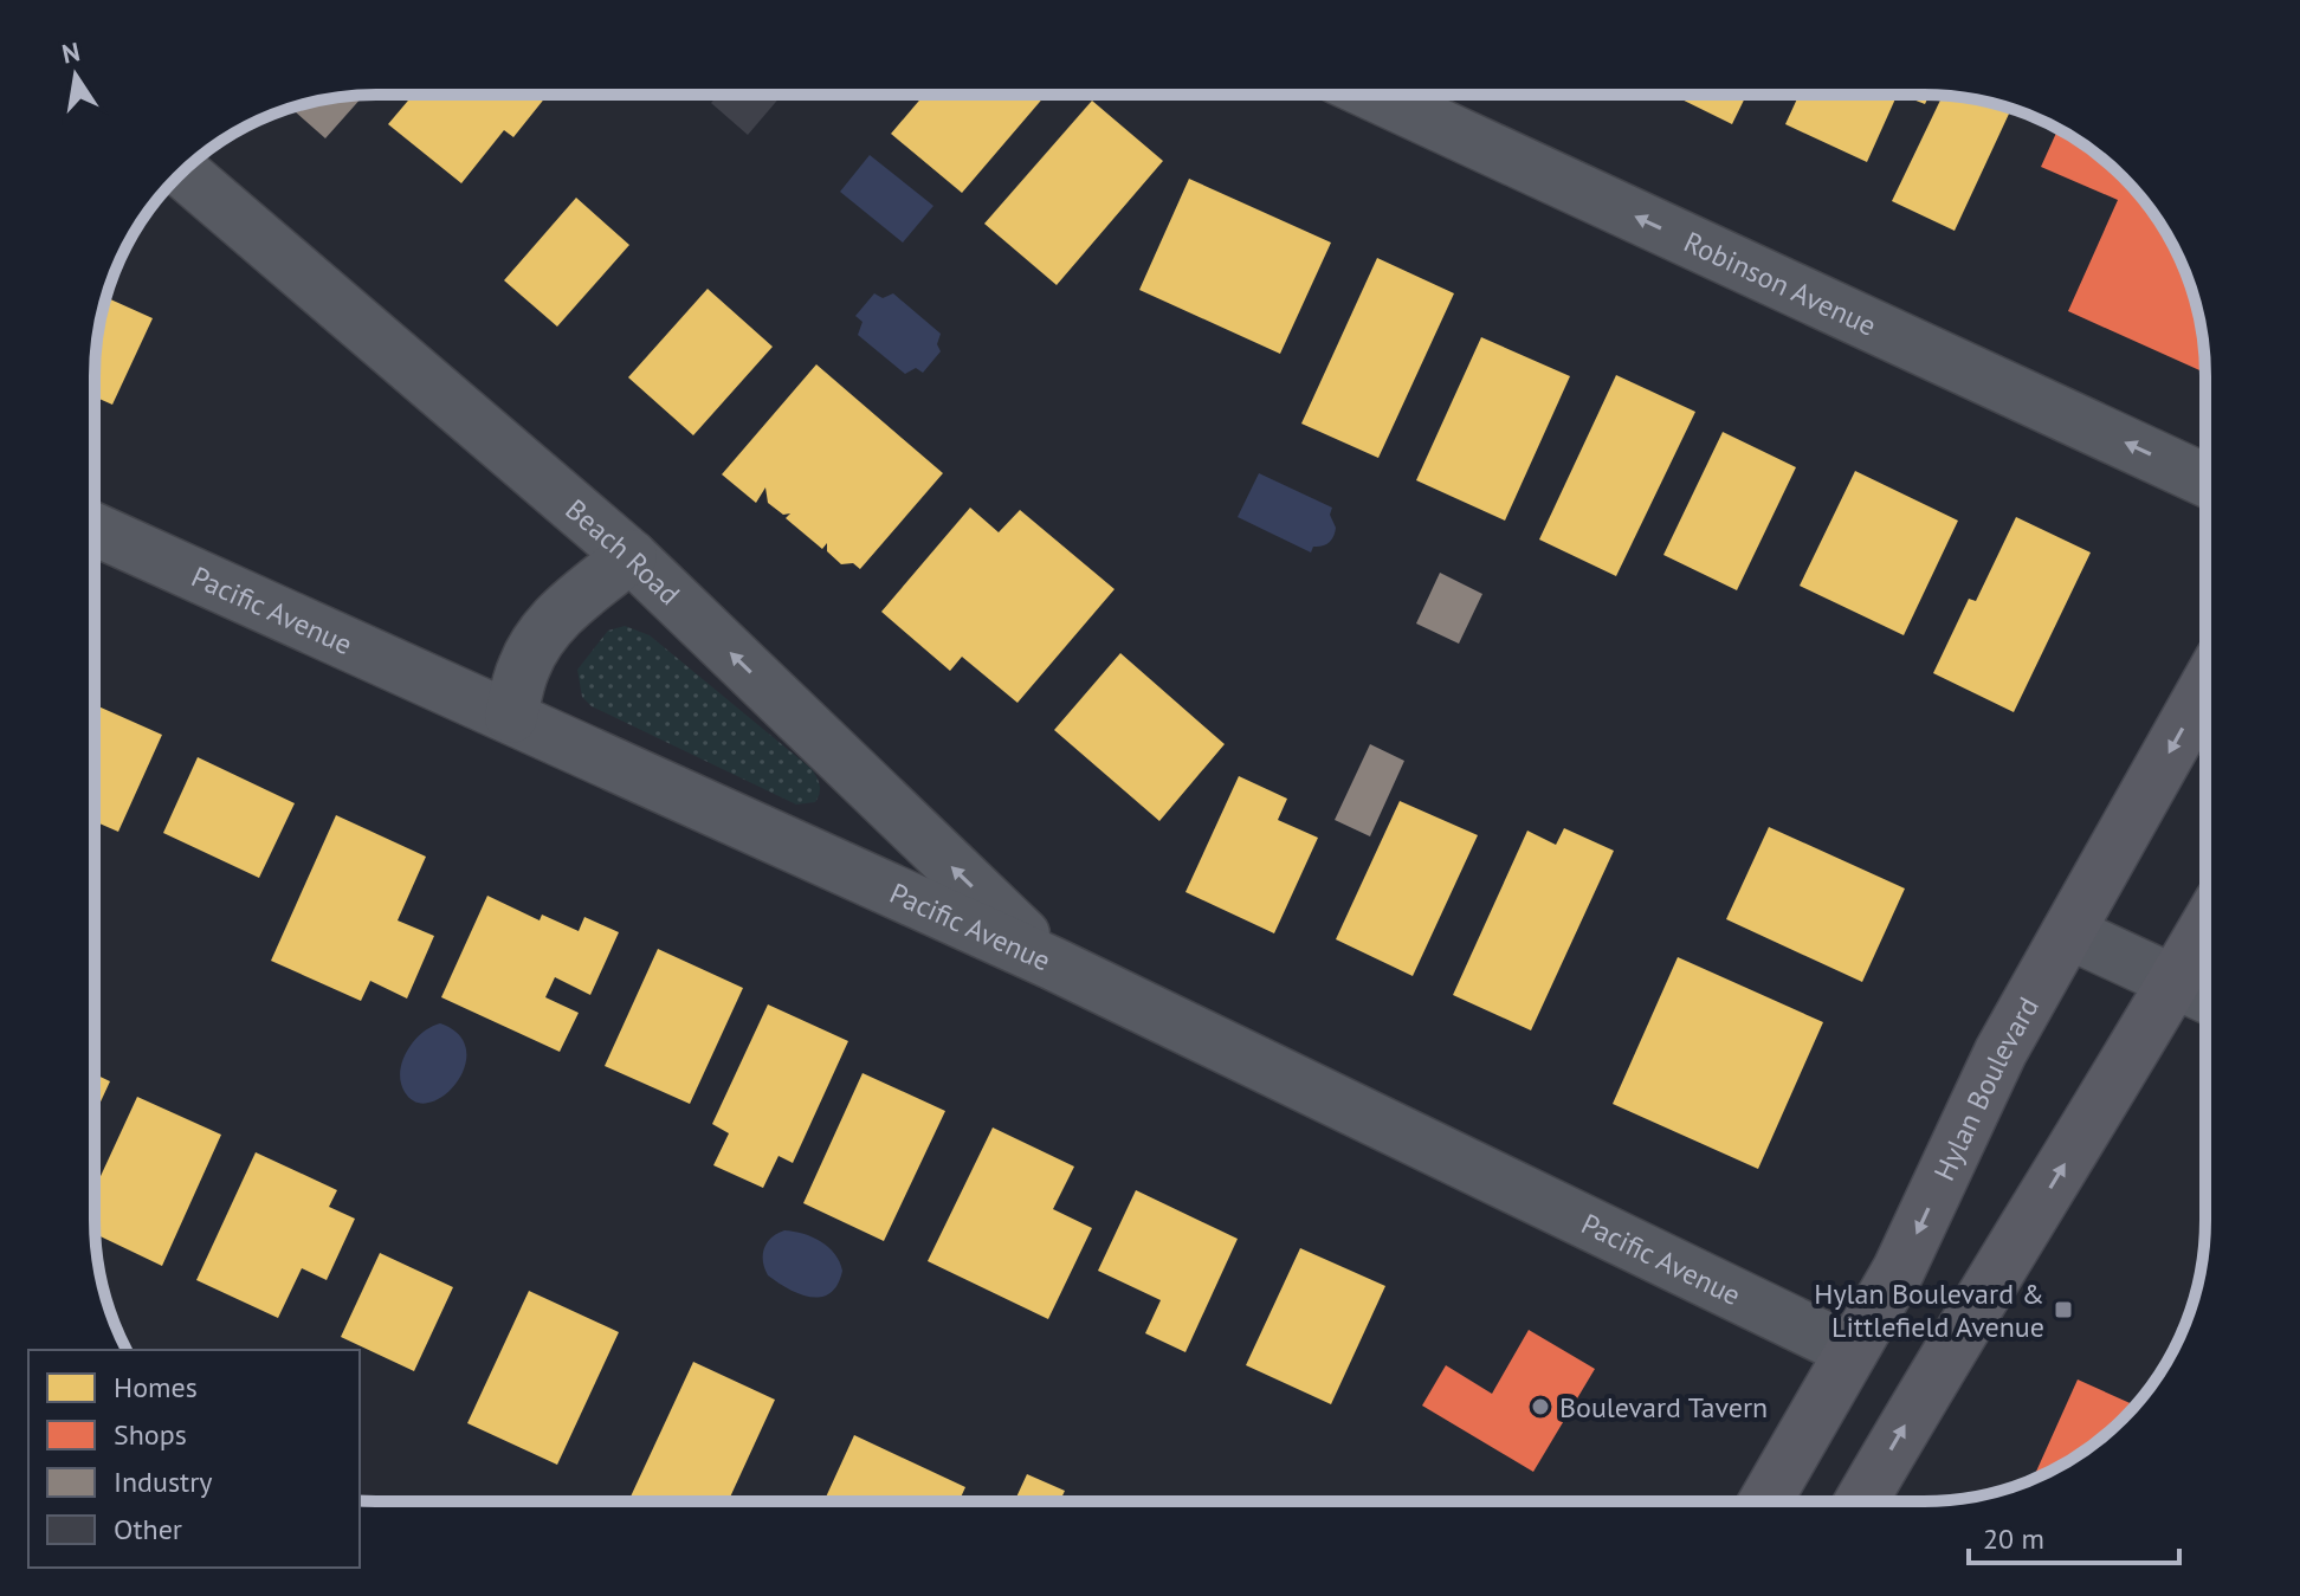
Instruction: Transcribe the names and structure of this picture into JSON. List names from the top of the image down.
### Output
{
  "streets": {
    "main road": ["Hylan Boulevard"],
    "street": ["Robinson Avenue", "Beach Road", "Pacific Avenue"]
  },
  "crossings": [
    ["Beach Road", "Pacific Avenue"],
    ["Pacific Avenue", "Hylan Boulevard"]
  ],
  "one_way": ["Robinson Avenue", "Beach Road"],
  "places": {
    "transit": ["Hylan Boulevard & Littlefield Avenue"],
    "other": ["Boulevard Tavern"]
  },
  "legend": [
    "Homes",
    "Shops",
    "Industry",
    "Other"
  ],
  "scale_bar": "20 m",
  "north": "top"
}
